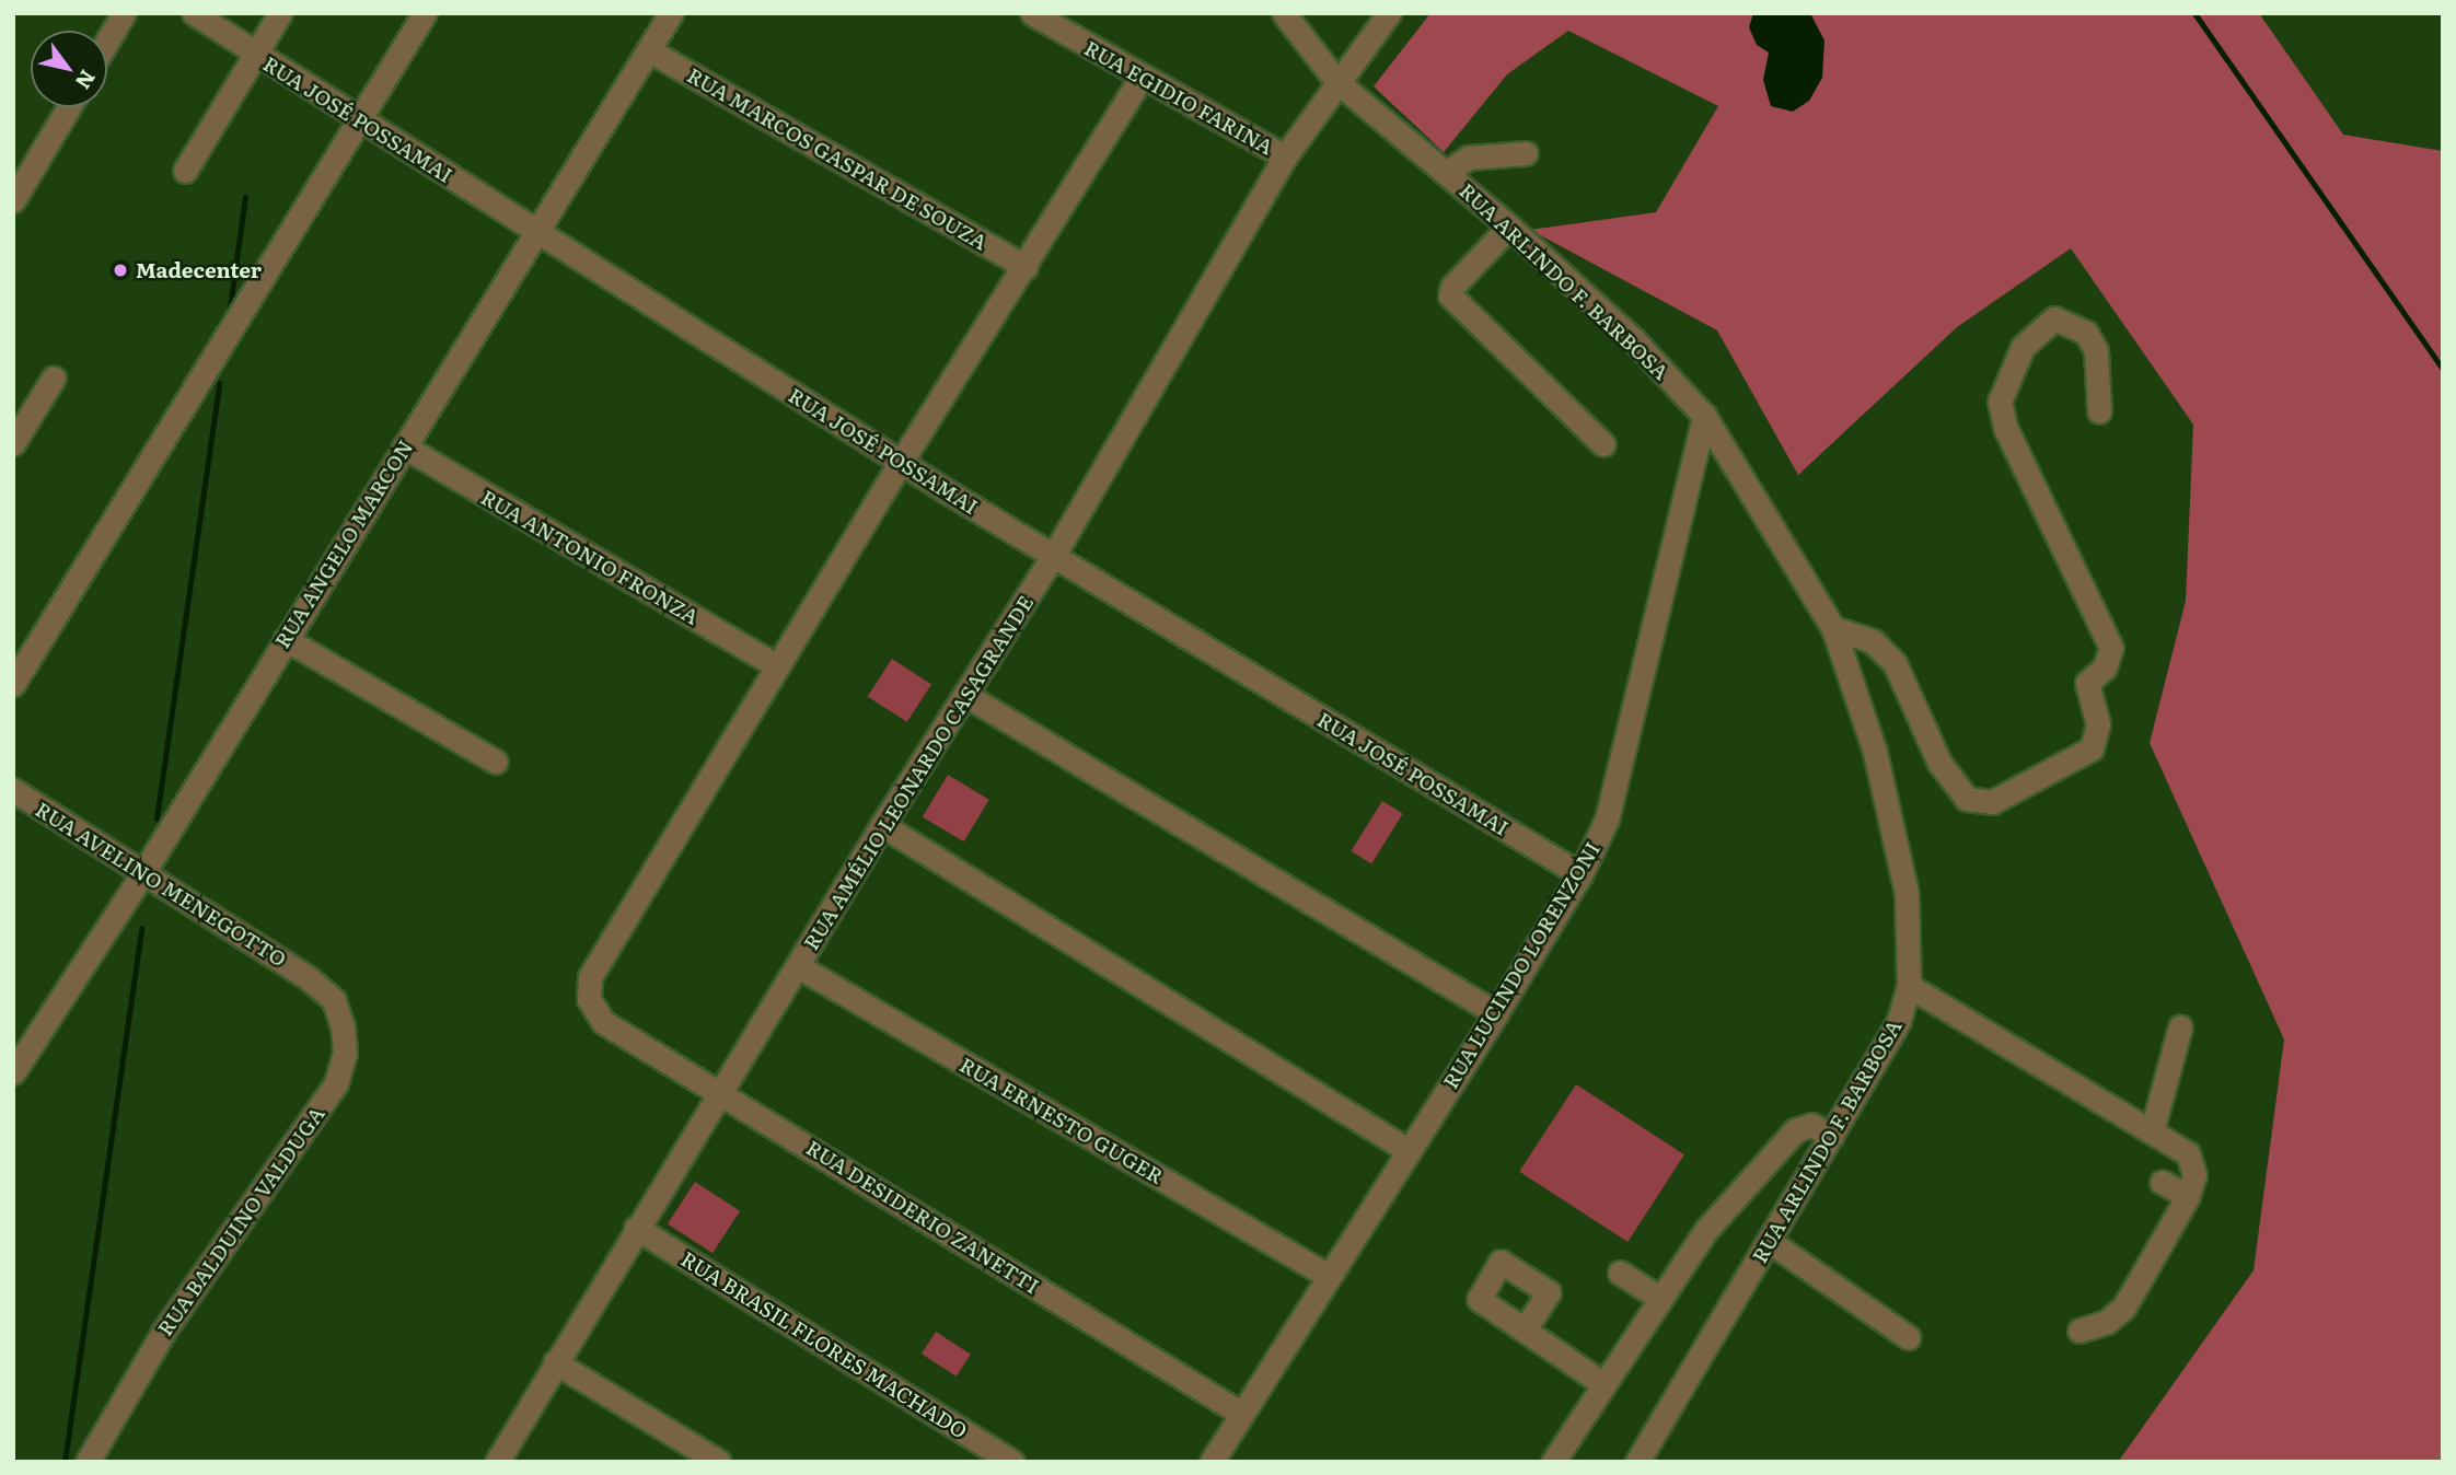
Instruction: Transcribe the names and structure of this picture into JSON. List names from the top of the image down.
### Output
{
  "streets": {
    "street": [
      "RUA EGIDIO FARINA",
      "RUA JOSÉ POSSAMAI",
      "RUA MARCOS GASPAR DE SOUZA",
      "RUA ARLINDO F. BARBOSA",
      "RUA ANGELO MARCON",
      "RUA ANTONIO FRONZA",
      "RUA AMÉLIO LEONARDO CASAGRANDE",
      "RUA AVELINO MENEGOTTO",
      "RUA LUCINDO LORENZONI",
      "RUA ERNESTO GUGER",
      "RUA DESIDERIO ZANETTI",
      "RUA BALDUINO VALDUGA",
      "RUA BRASIL FLORES MACHADO"
    ]
  },
  "crossings": [
    ["RUA EGIDIO FARINA", "RUA AMÉLIO LEONARDO CASAGRANDE"],
    ["RUA JOSÉ POSSAMAI", "RUA ANGELO MARCON"],
    ["RUA JOSÉ POSSAMAI", "RUA AMÉLIO LEONARDO CASAGRANDE"],
    ["RUA JOSÉ POSSAMAI", "RUA LUCINDO LORENZONI"],
    ["RUA MARCOS GASPAR DE SOUZA", "RUA ANGELO MARCON"],
    ["RUA ARLINDO F. BARBOSA", "RUA AMÉLIO LEONARDO CASAGRANDE"],
    ["RUA ARLINDO F. BARBOSA", "RUA LUCINDO LORENZONI"],
    ["RUA ANGELO MARCON", "RUA ANTONIO FRONZA"],
    ["RUA ANGELO MARCON", "RUA AVELINO MENEGOTTO"],
    ["RUA ANTONIO FRONZA", "RUA DESIDERIO ZANETTI"],
    ["RUA AMÉLIO LEONARDO CASAGRANDE", "RUA ERNESTO GUGER"],
    ["RUA AMÉLIO LEONARDO CASAGRANDE", "RUA DESIDERIO ZANETTI"],
    ["RUA AMÉLIO LEONARDO CASAGRANDE", "RUA BRASIL FLORES MACHADO"],
    ["RUA AVELINO MENEGOTTO", "RUA BALDUINO VALDUGA"],
    ["RUA LUCINDO LORENZONI", "RUA ERNESTO GUGER"],
    ["RUA LUCINDO LORENZONI", "RUA DESIDERIO ZANETTI"]
  ],
  "places": ["Madecenter"],
  "north": "bottom right"
}
